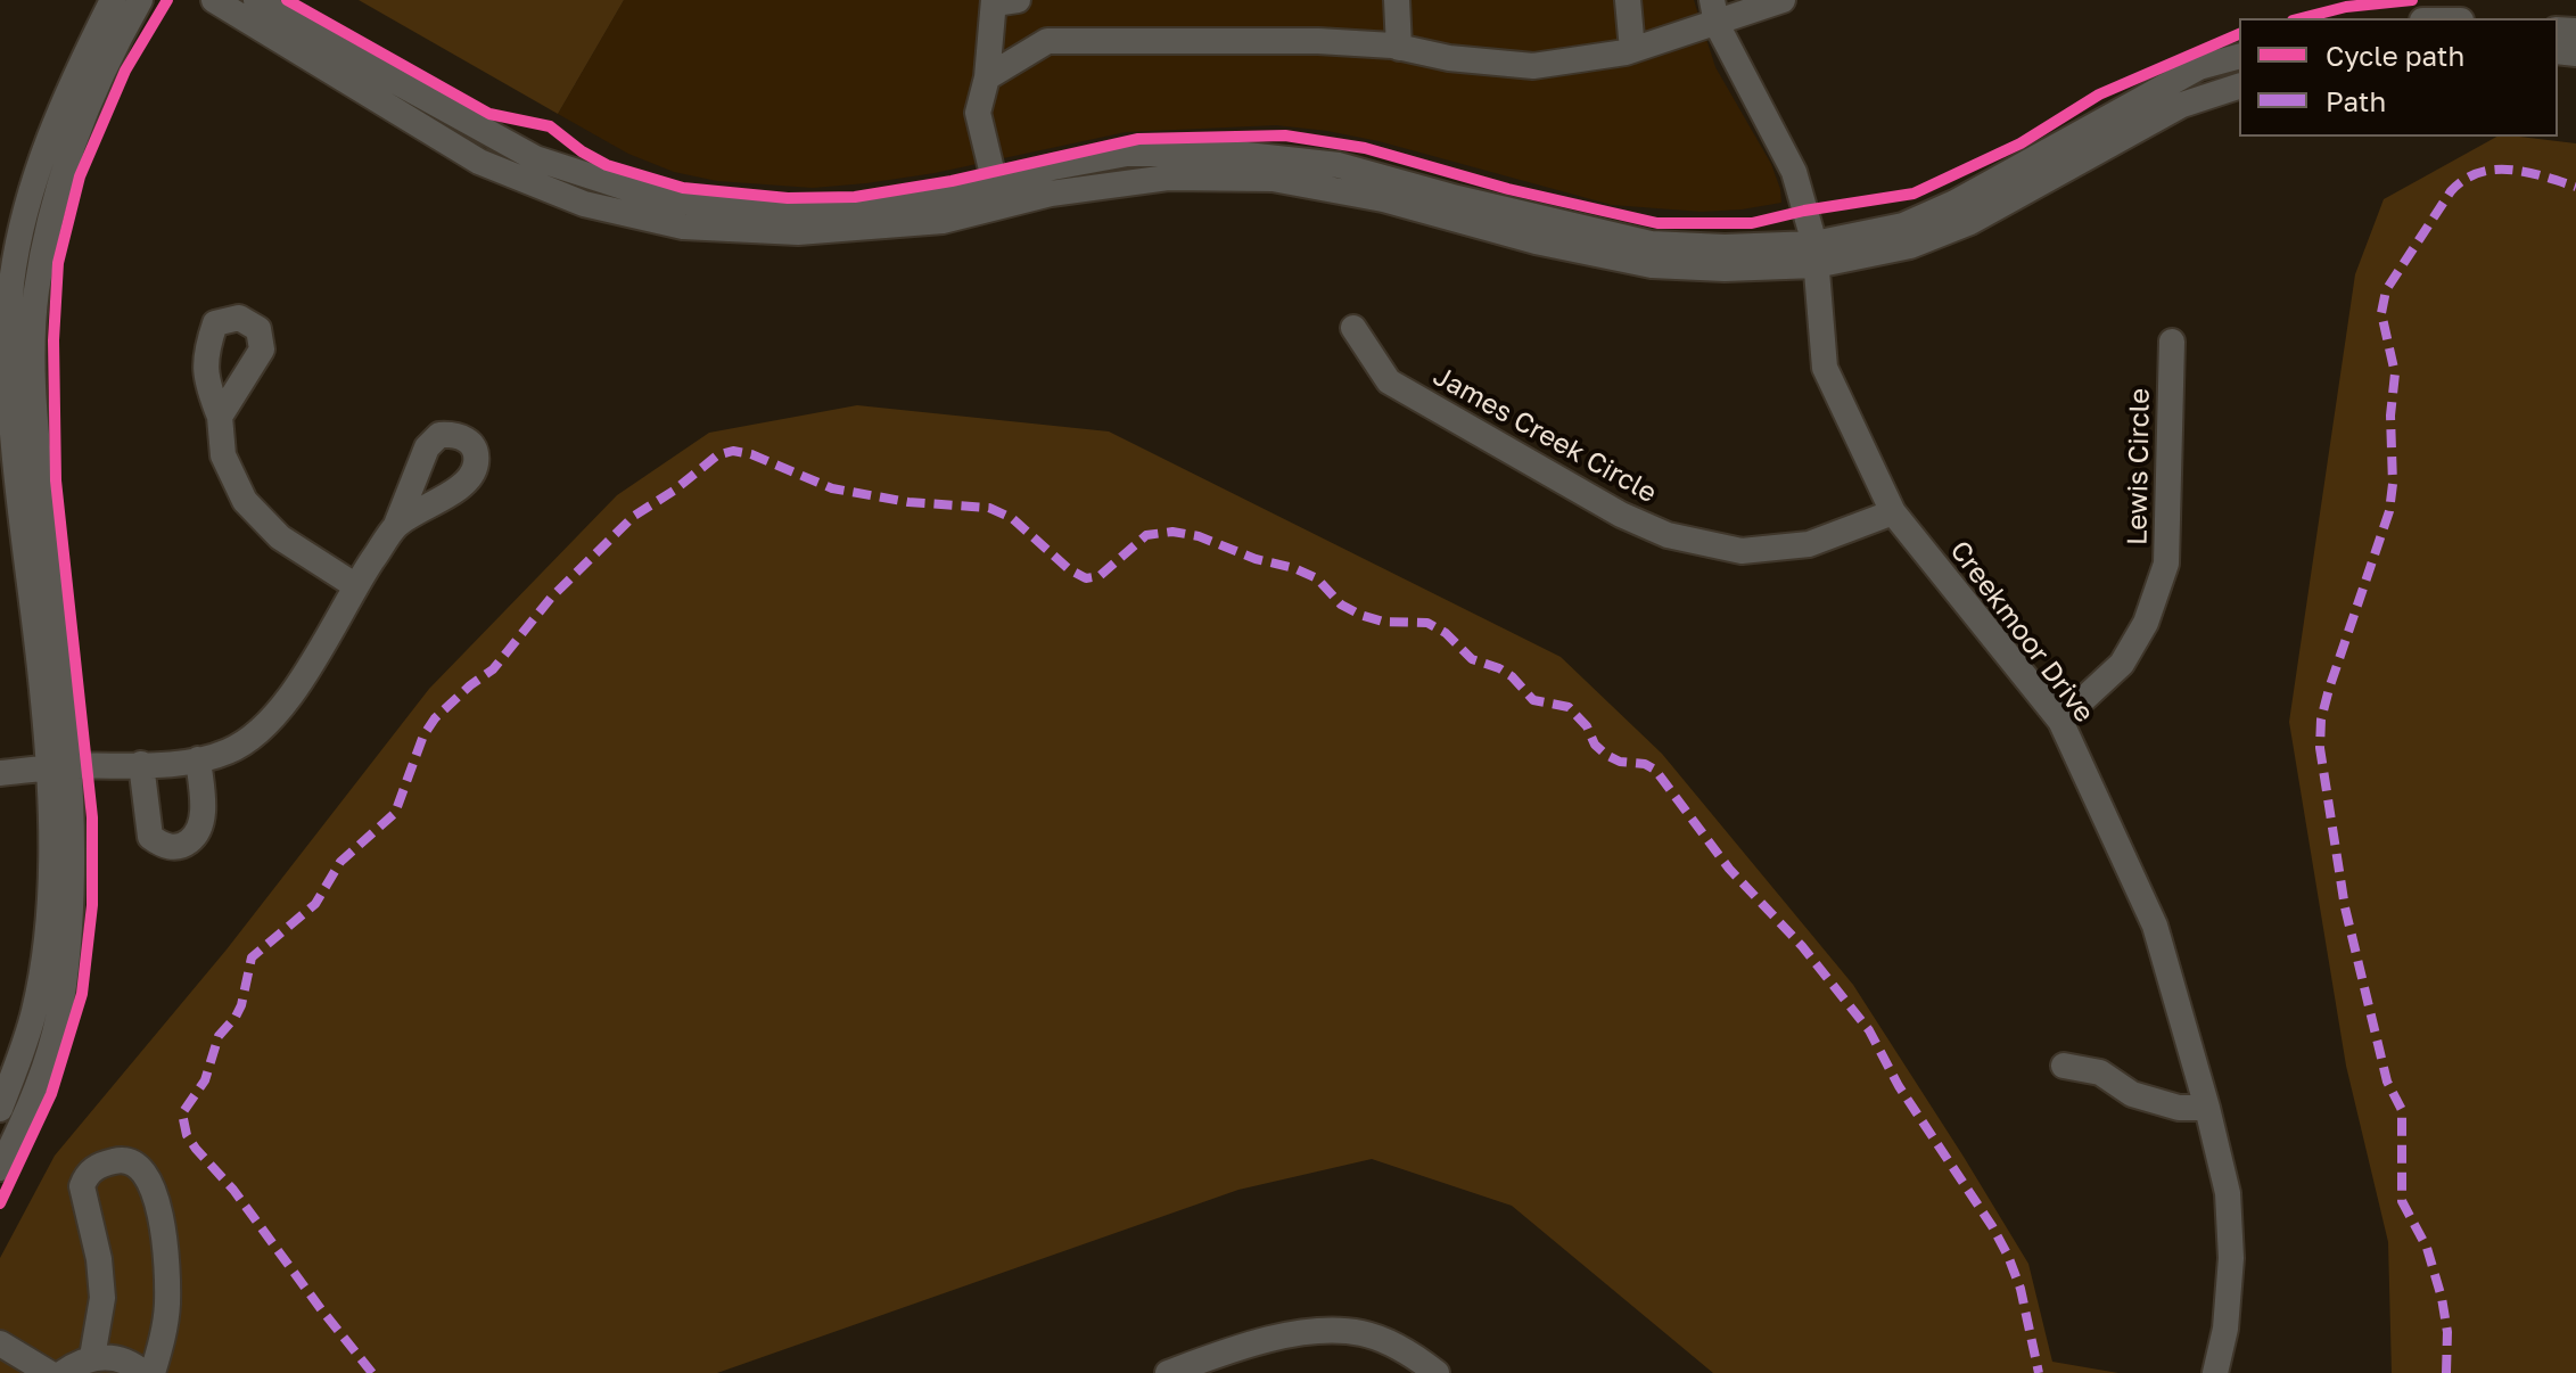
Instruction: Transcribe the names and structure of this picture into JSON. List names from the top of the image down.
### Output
{
  "streets": {
    "street": ["James Creek Circle", "Lewis Circle", "Creekmoor Drive"]
  },
  "crossings": [
    ["James Creek Circle", "Creekmoor Drive"],
    ["Lewis Circle", "Creekmoor Drive"]
  ],
  "legend": ["Cycle path", "Path"]
}
